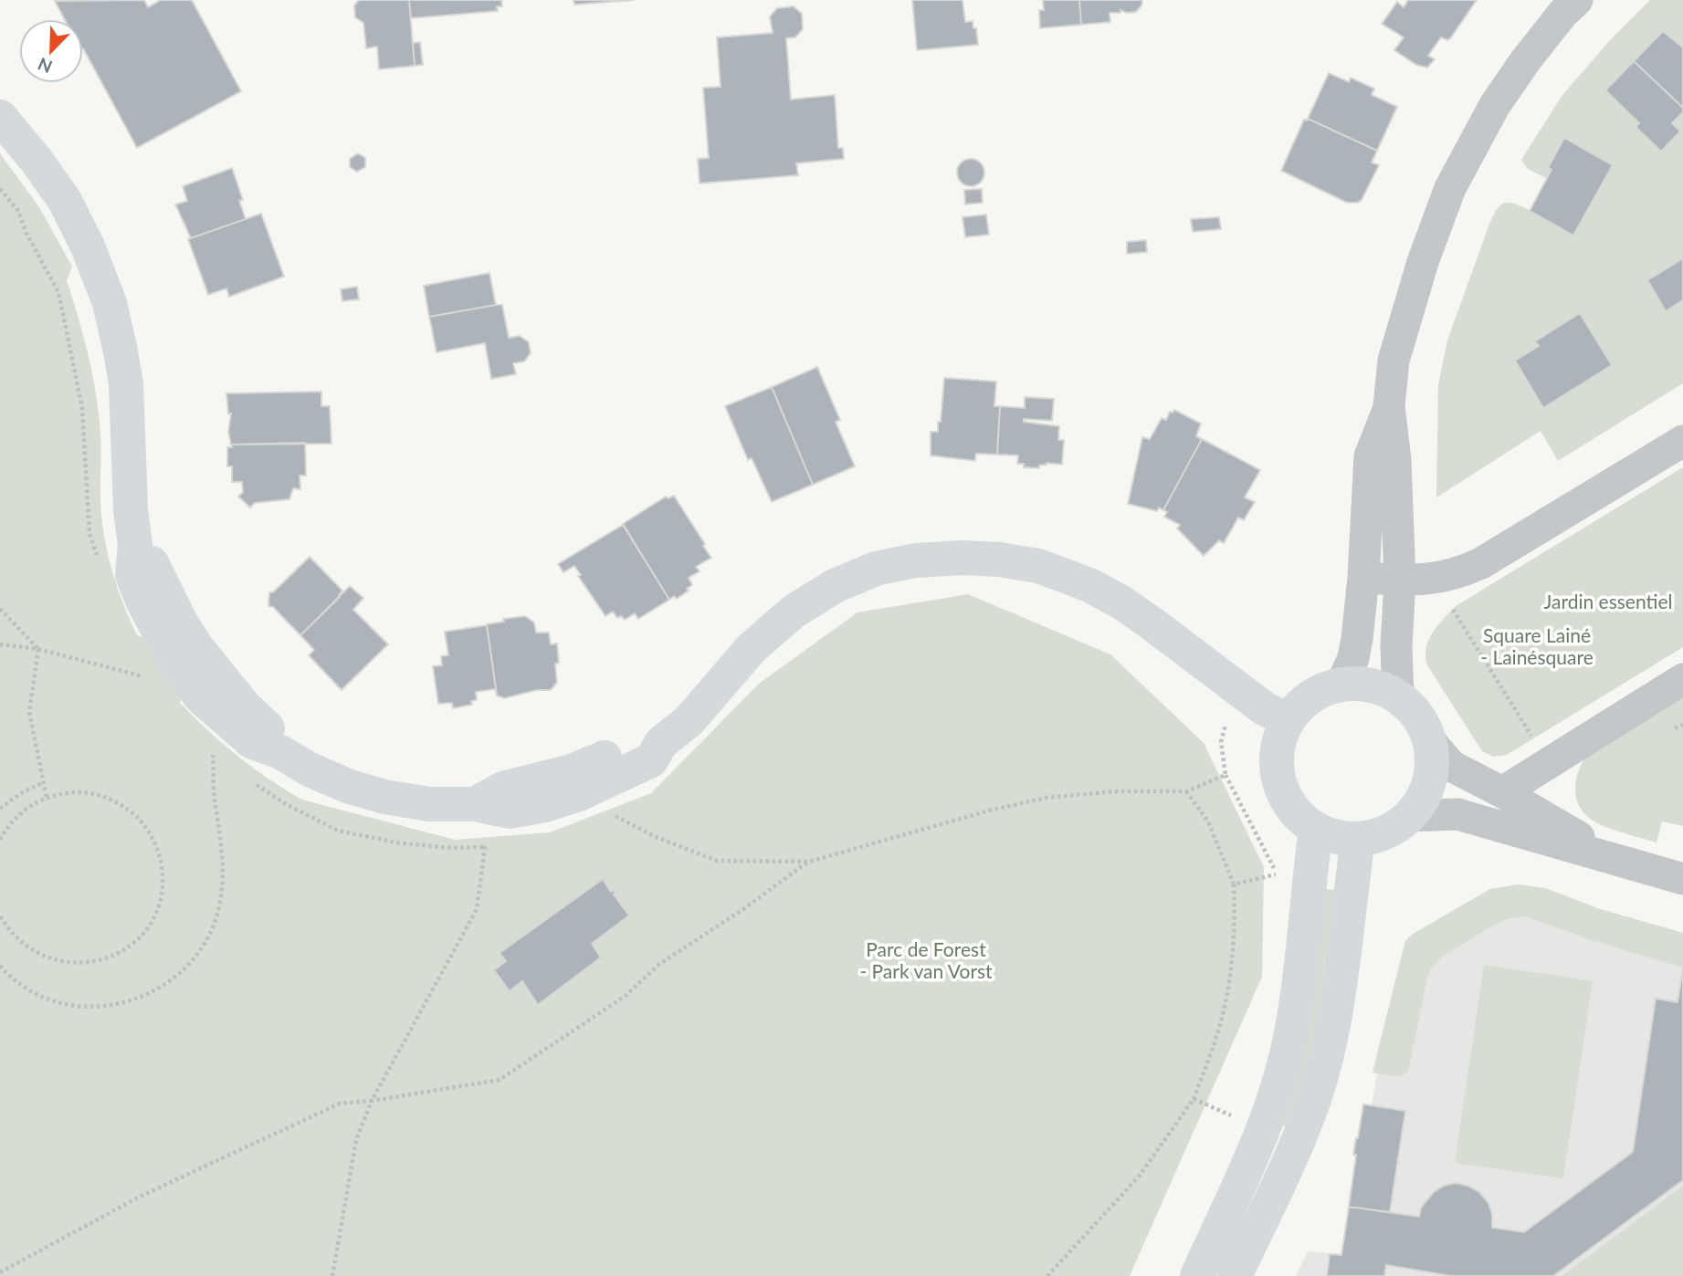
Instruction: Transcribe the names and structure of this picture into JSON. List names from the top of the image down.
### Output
{
  "parks": ["Jardin essentiel", "Square Lainé - Lainésquare", "Parc de Forest - Park van Vorst"],
  "north": "bottom left"
}
